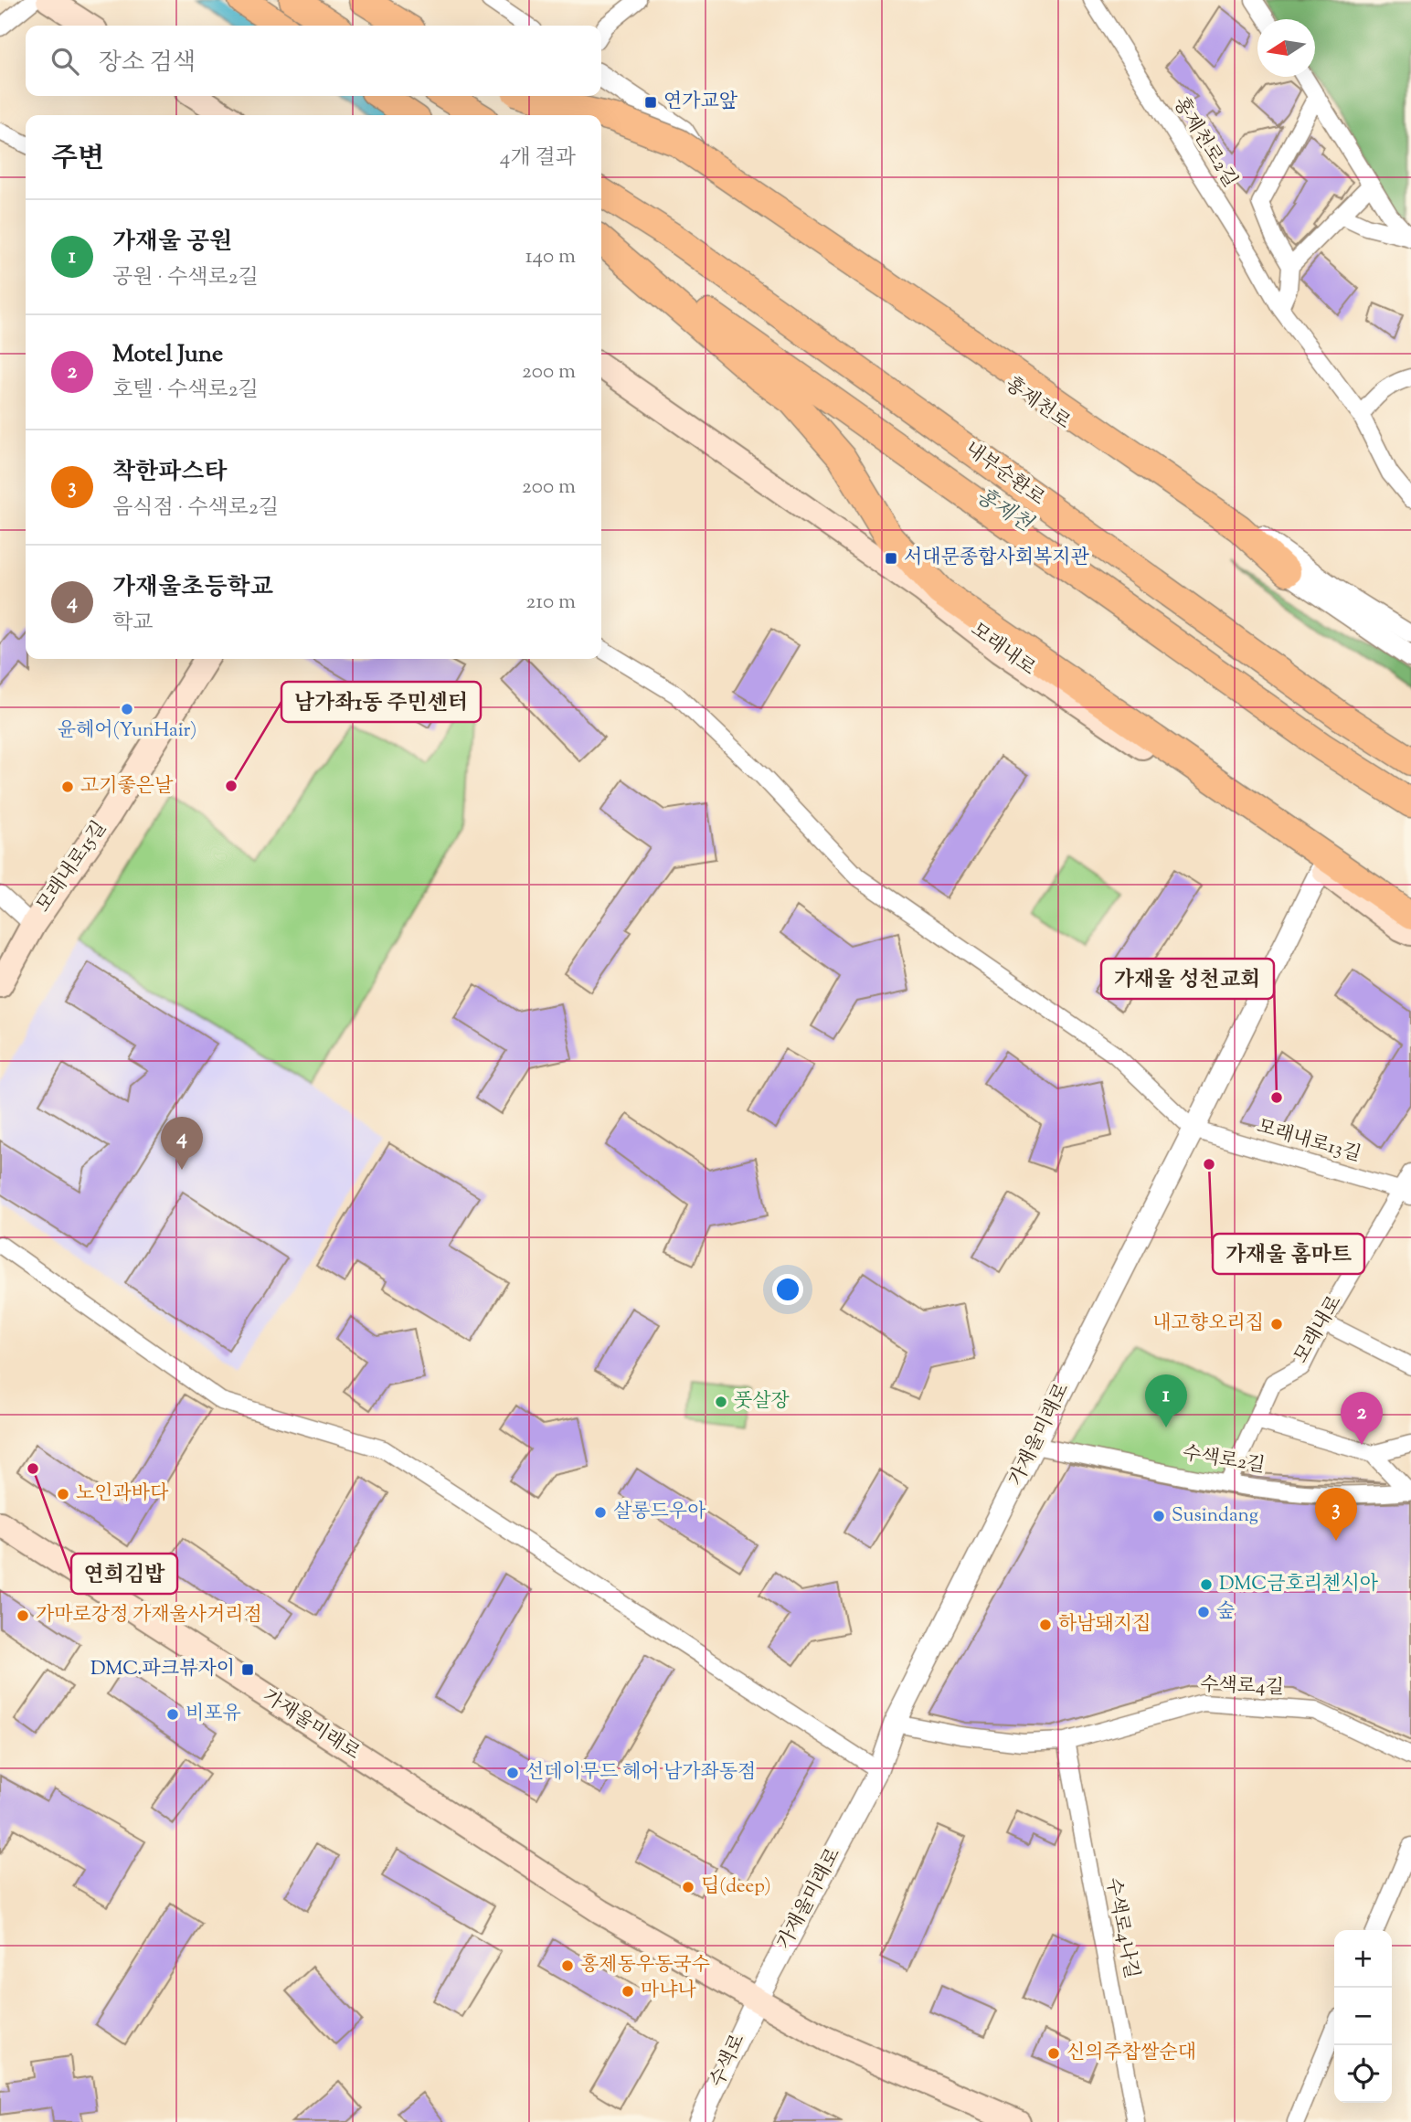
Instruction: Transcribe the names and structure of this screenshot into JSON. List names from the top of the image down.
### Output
{
  "streets": {
    "highway": ["내부순환로"],
    "main road": ["모래내로", "모래내로15길", "가재울미래로"],
    "street": [
      "홍제천로2길",
      "홍제천로",
      "모래내로13길",
      "수색로2길",
      "수색로4길",
      "수색로4나길",
      "수색로"
    ]
  },
  "crossings": [
    ["모래내로", "모래내로13길"],
    ["모래내로", "가재울미래로"],
    ["모래내로", "수색로2길"],
    ["모래내로13길", "가재울미래로"],
    ["가재울미래로", "수색로2길"],
    ["가재울미래로", "수색로4길"],
    ["가재울미래로", "수색로"],
    ["수색로4길", "수색로4나길"]
  ],
  "water": ["홍제천"],
  "places": {
    "transit": ["연가교앞", "서대문종합사회복지관", "DMC.파크뷰자이"],
    "other": [
      "윤헤어(YunHair)",
      "남가좌1동 주민센터",
      "고기좋은날",
      "가재울 성천교회",
      "가재울 홈마트",
      "내고향오리집",
      "풋살장",
      "연희김밥",
      "노인과바다",
      "살롱드우아",
      "Susindang",
      "DMC금호리첸시아",
      "숲",
      "가마로강정 가재울사거리점",
      "하남돼지집",
      "비포유",
      "선데이무드 헤어 남가좌동점",
      "딥(deep)",
      "홍제동우동국수",
      "마냐나",
      "신의주찹쌀순대"
    ]
  },
  "north": "left",
  "page": {
    "search": "장소 검색",
    "heading": ["주변", "4개 결과"],
    "list": [
      {
        "mark": "1",
        "name": "가재울 공원",
        "note": "공원 · 수색로2길",
        "value": "140 m"
      },
      {
        "mark": "2",
        "name": "Motel June",
        "note": "호텔 · 수색로2길",
        "value": "200 m"
      },
      {
        "mark": "3",
        "name": "착한파스타",
        "note": "음식점 · 수색로2길",
        "value": "200 m"
      },
      {
        "mark": "4",
        "name": "가재울초등학교",
        "note": "학교",
        "value": "210 m"
      }
    ],
    "pins": [
      "4",
      "1",
      "2",
      "3"
    ],
    "map_buttons": ["+", "−"]
  }
}
